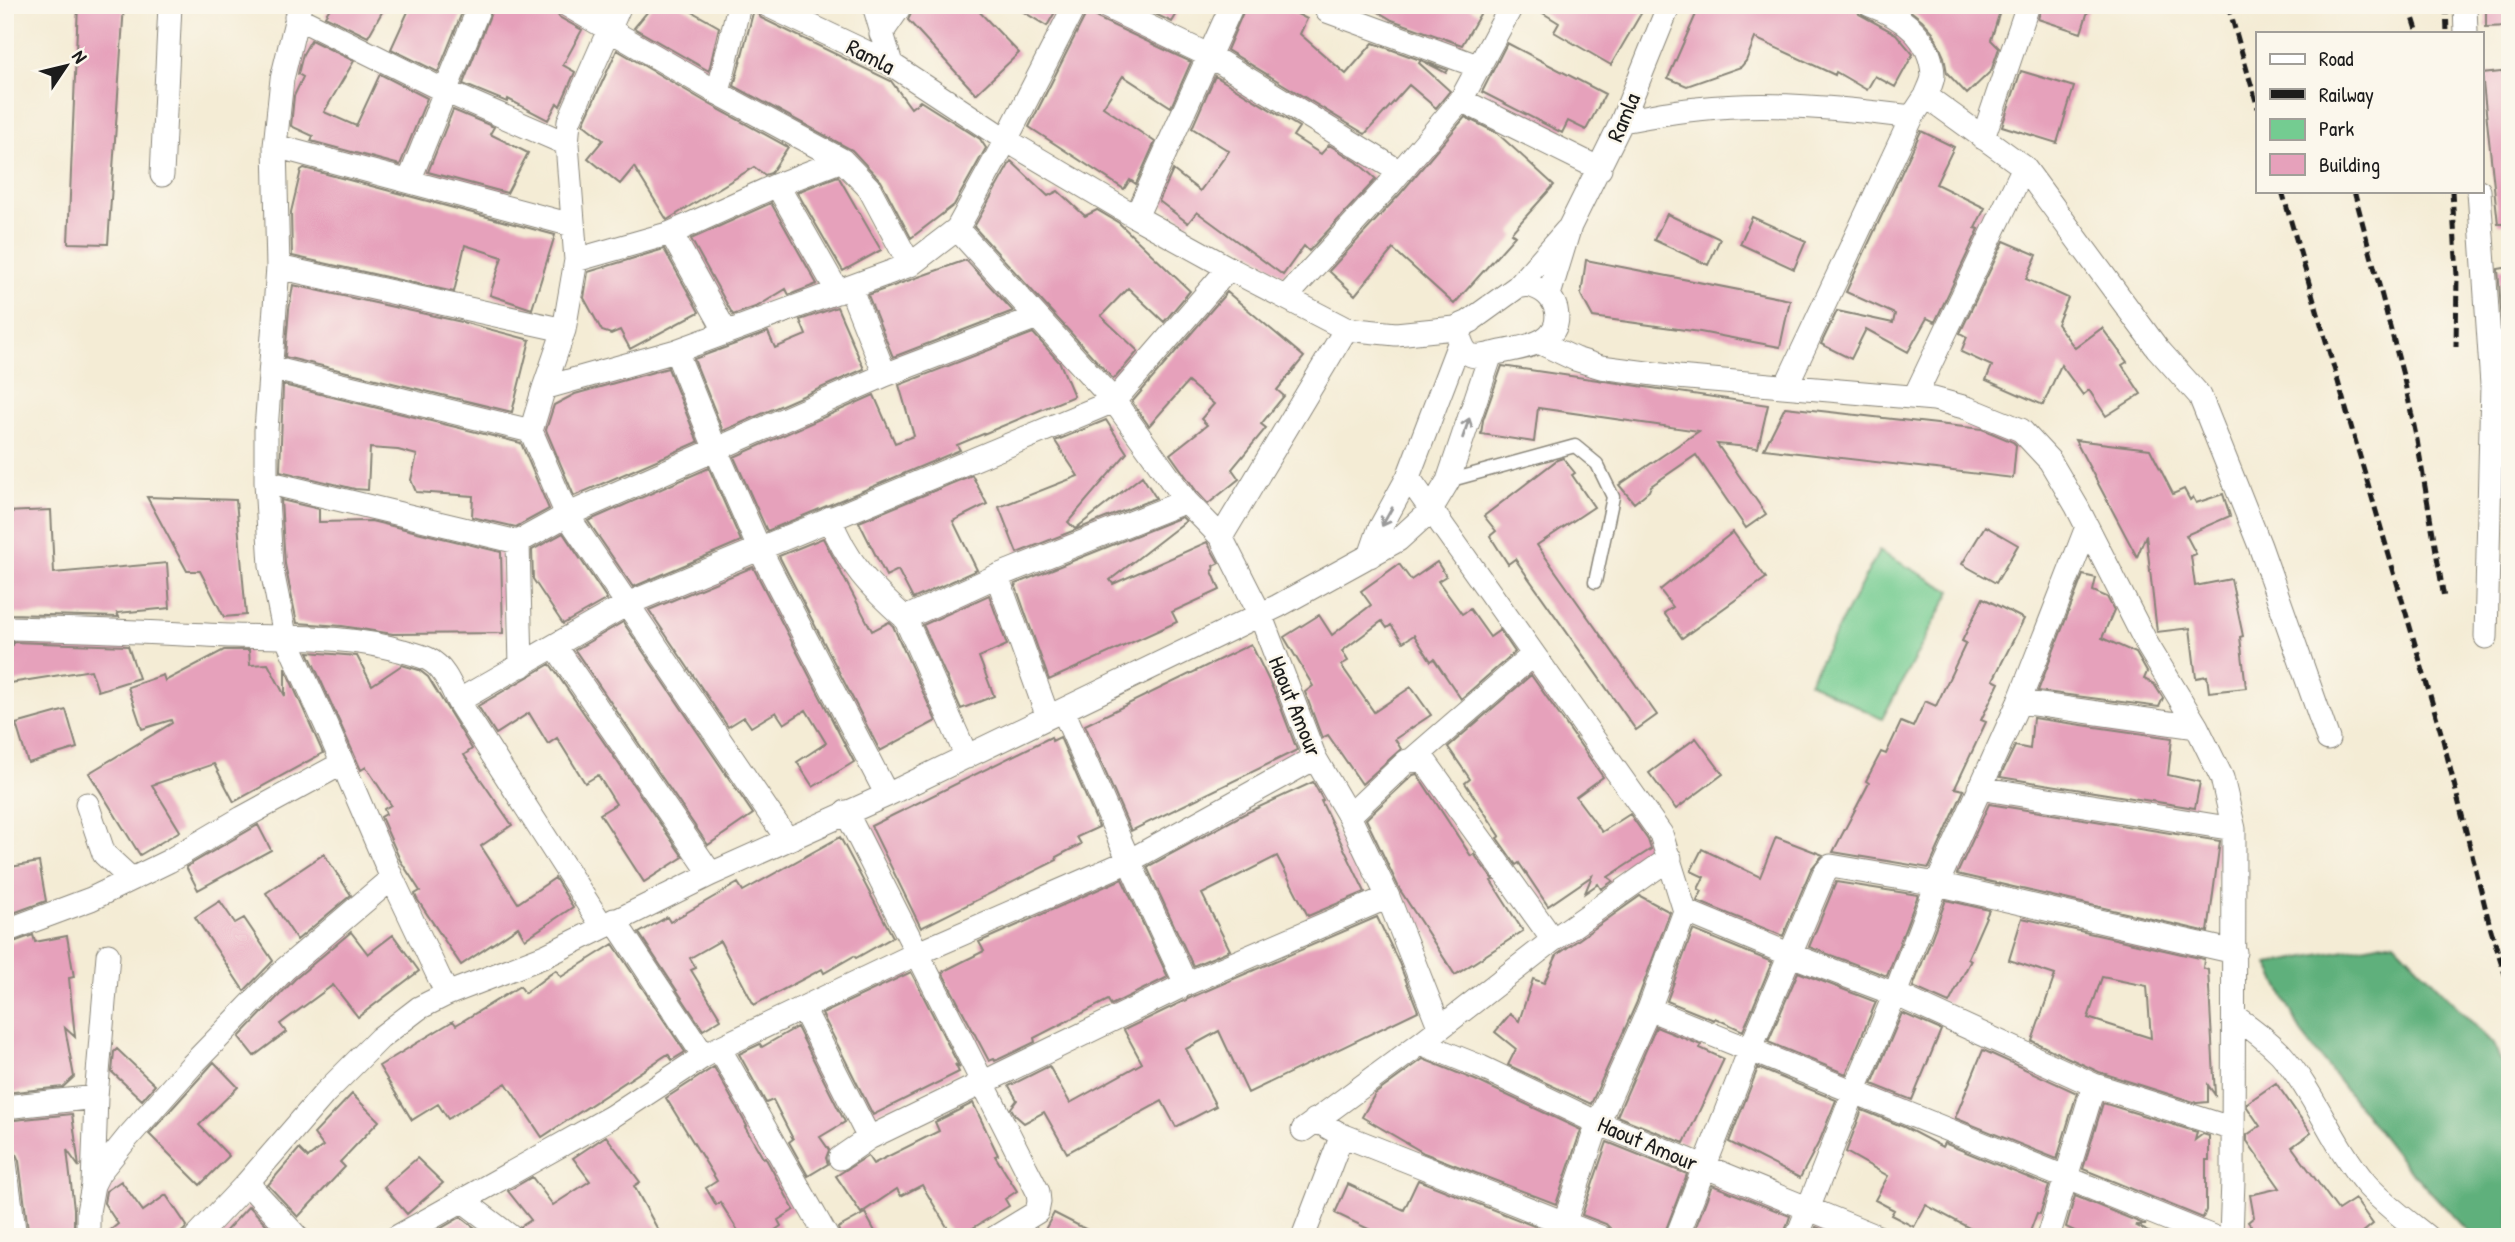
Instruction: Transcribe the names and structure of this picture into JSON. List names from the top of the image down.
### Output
{
  "streets": {
    "street": ["Ramla", "Haout Amour"]
  },
  "legend": [
    "Road",
    "Railway",
    "Park",
    "Building"
  ],
  "north": "top right"
}
